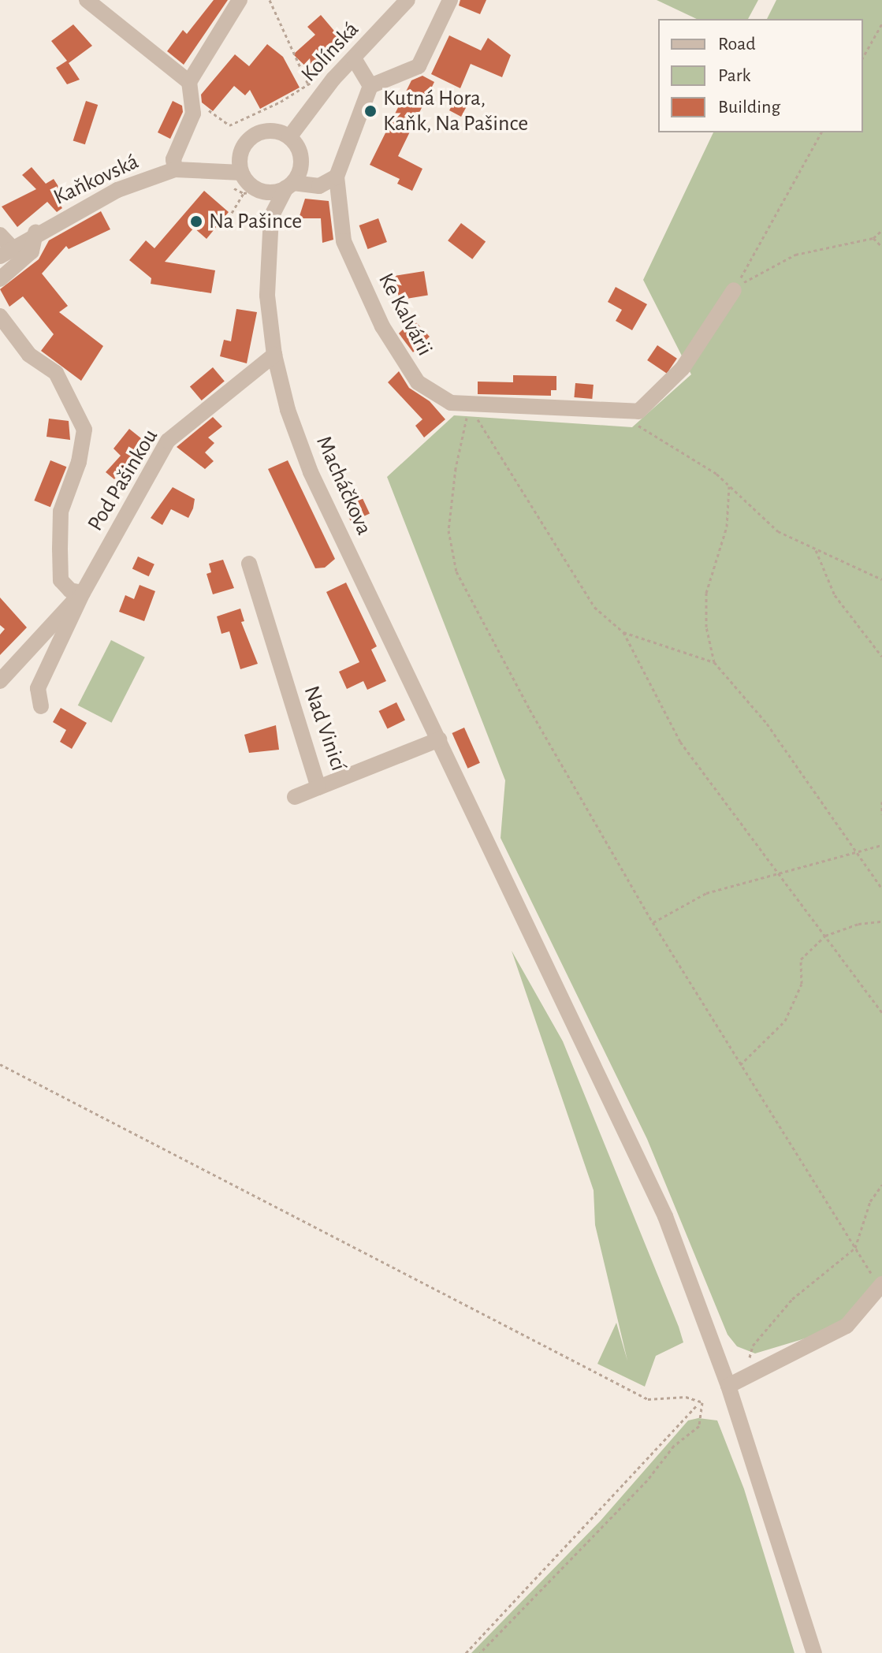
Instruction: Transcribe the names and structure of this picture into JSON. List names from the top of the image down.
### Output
{
  "streets": {
    "street": [
      "Kolínská",
      "Kaňkovská",
      "Ke Kalvárii",
      "Pod Pašinkou",
      "Macháčkova",
      "Nad Vinicí"
    ]
  },
  "crossings": [
    ["Kolínská", "Kaňkovská"],
    ["Pod Pašinkou", "Macháčkova"],
    ["Macháčkova", "Nad Vinicí"]
  ],
  "places": ["Kutná Hora, Kaňk, Na Pašince", "Na Pašince"],
  "legend": ["Road", "Park", "Building"]
}
